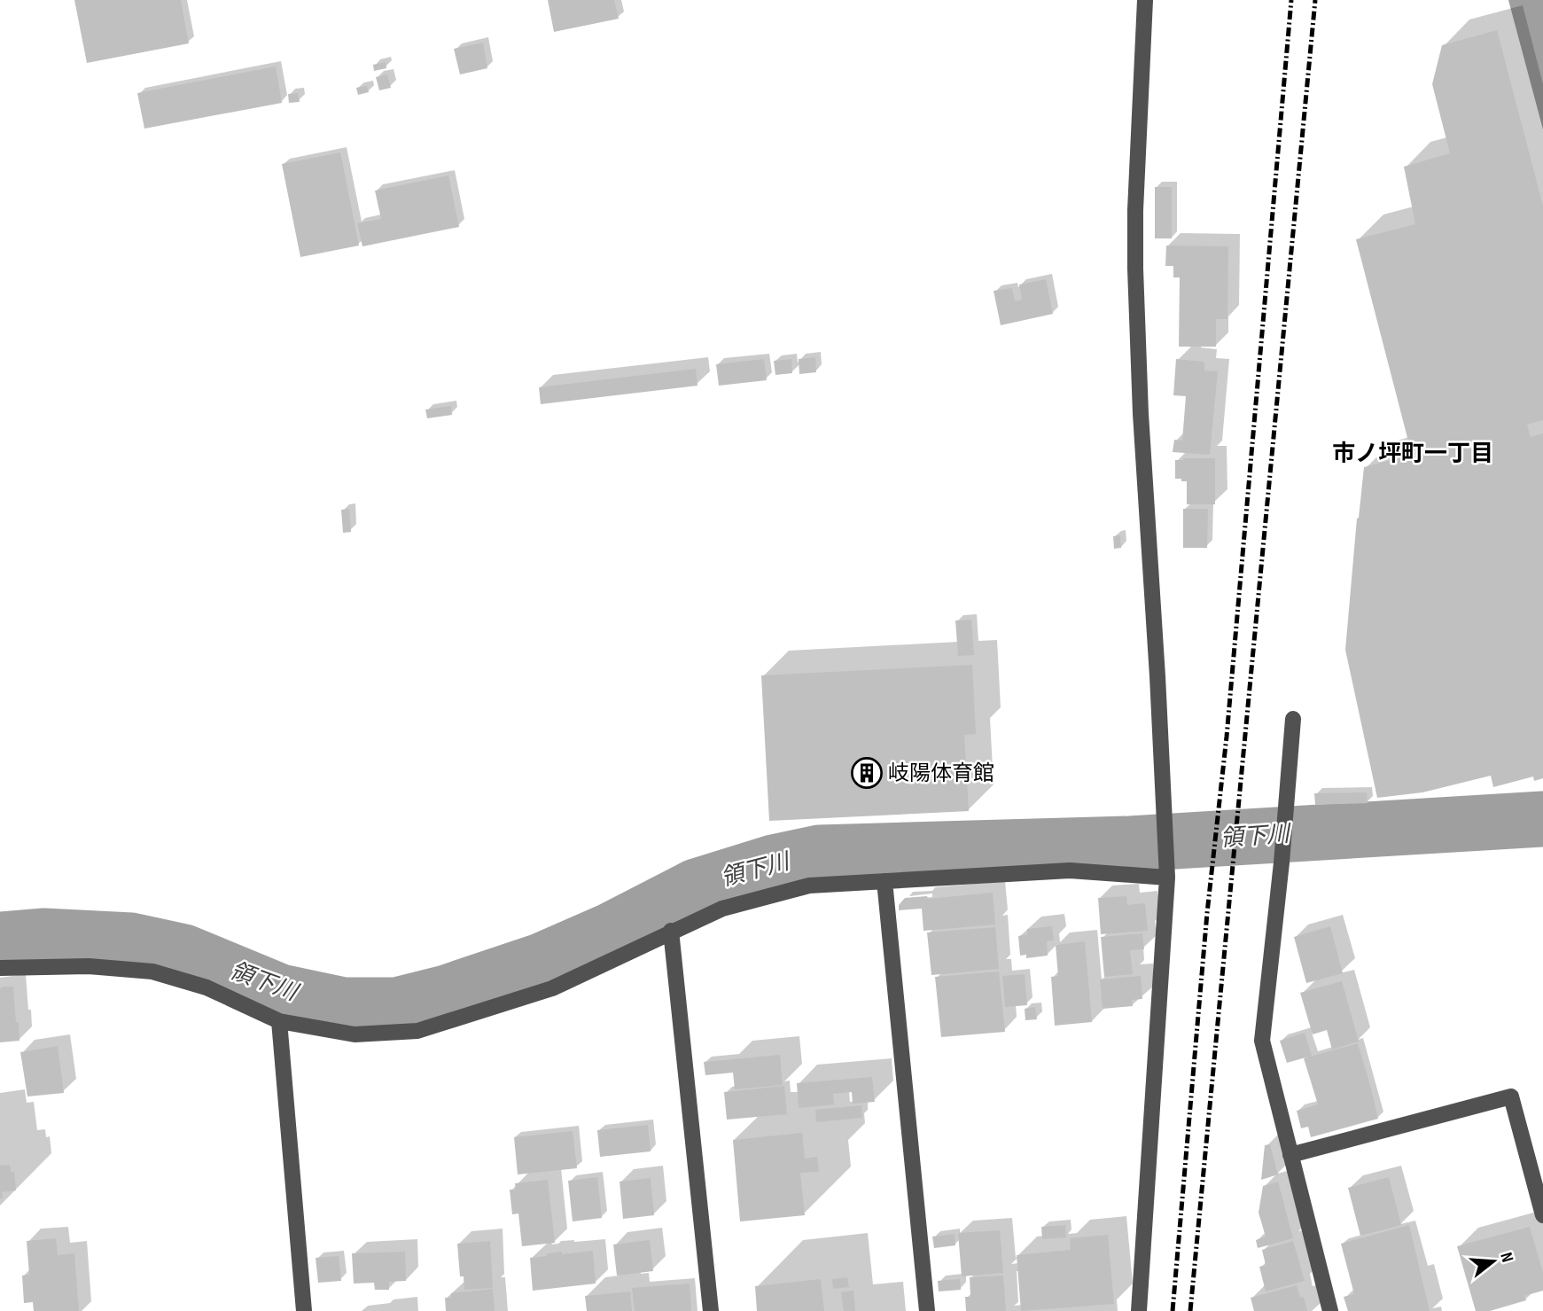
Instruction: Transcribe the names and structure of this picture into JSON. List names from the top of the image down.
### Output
{
  "districts": ["市ノ坪町一丁目"],
  "water": ["領下川"],
  "places": {
    "building": ["岐陽体育館"]
  },
  "north": "right"
}
